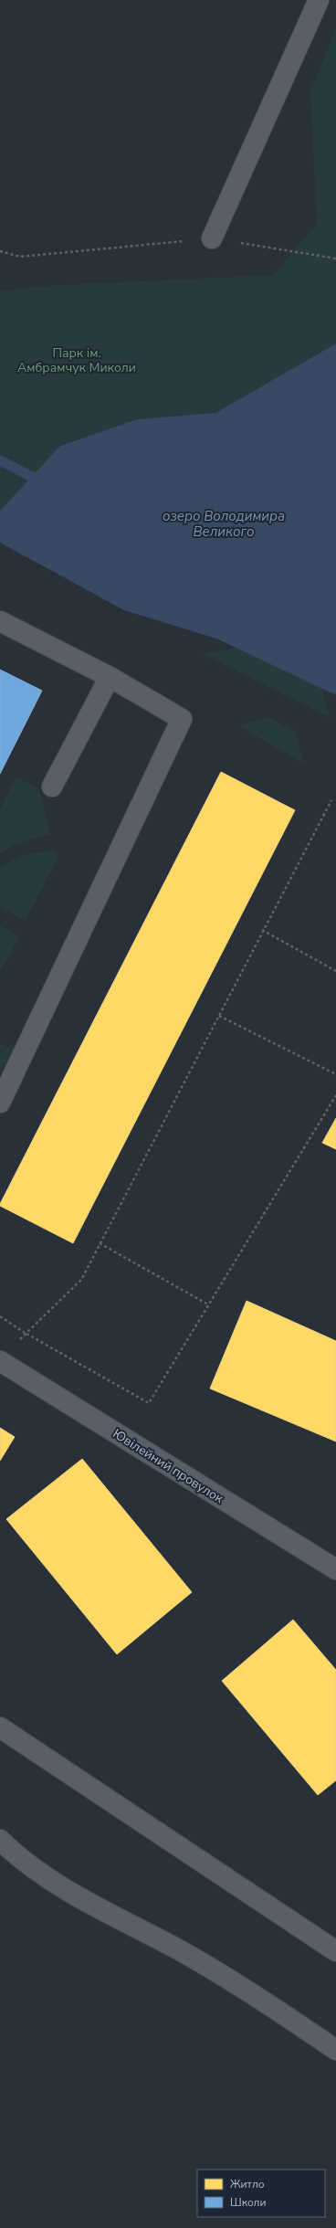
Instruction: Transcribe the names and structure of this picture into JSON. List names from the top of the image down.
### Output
{
  "streets": {
    "street": ["Ювілейний провулок"]
  },
  "water": ["озеро Володимира Великого"],
  "parks": ["Парк ім. Амбрамчук Миколи"],
  "legend": ["Житло", "Школи"]
}
